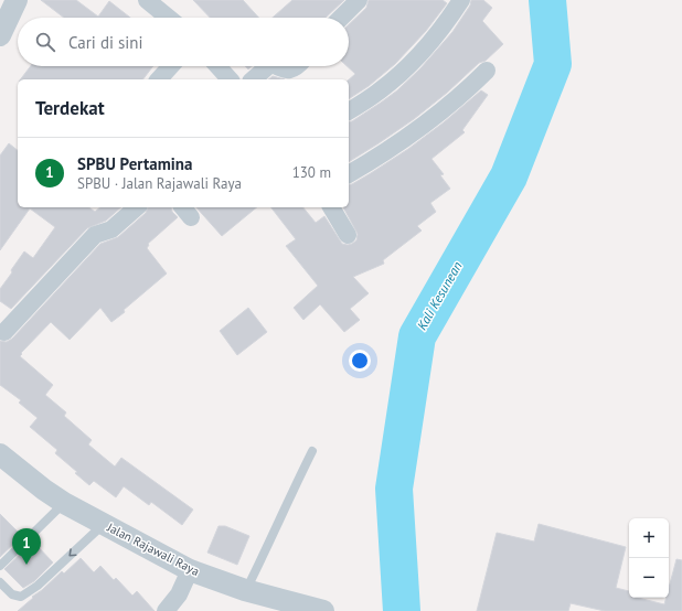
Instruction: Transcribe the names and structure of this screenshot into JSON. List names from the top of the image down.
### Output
{
  "streets": {
    "street": ["Jalan Rajawali Raya"]
  },
  "water": ["Kali Kesunean"],
  "page": {
    "search": "Cari di sini",
    "heading": "Terdekat",
    "list": [
      {
        "mark": "1",
        "name": "SPBU Pertamina",
        "note": "SPBU · Jalan Rajawali Raya",
        "value": "130 m"
      }
    ],
    "map_buttons": ["+", "−"],
    "pins": "1"
  }
}
